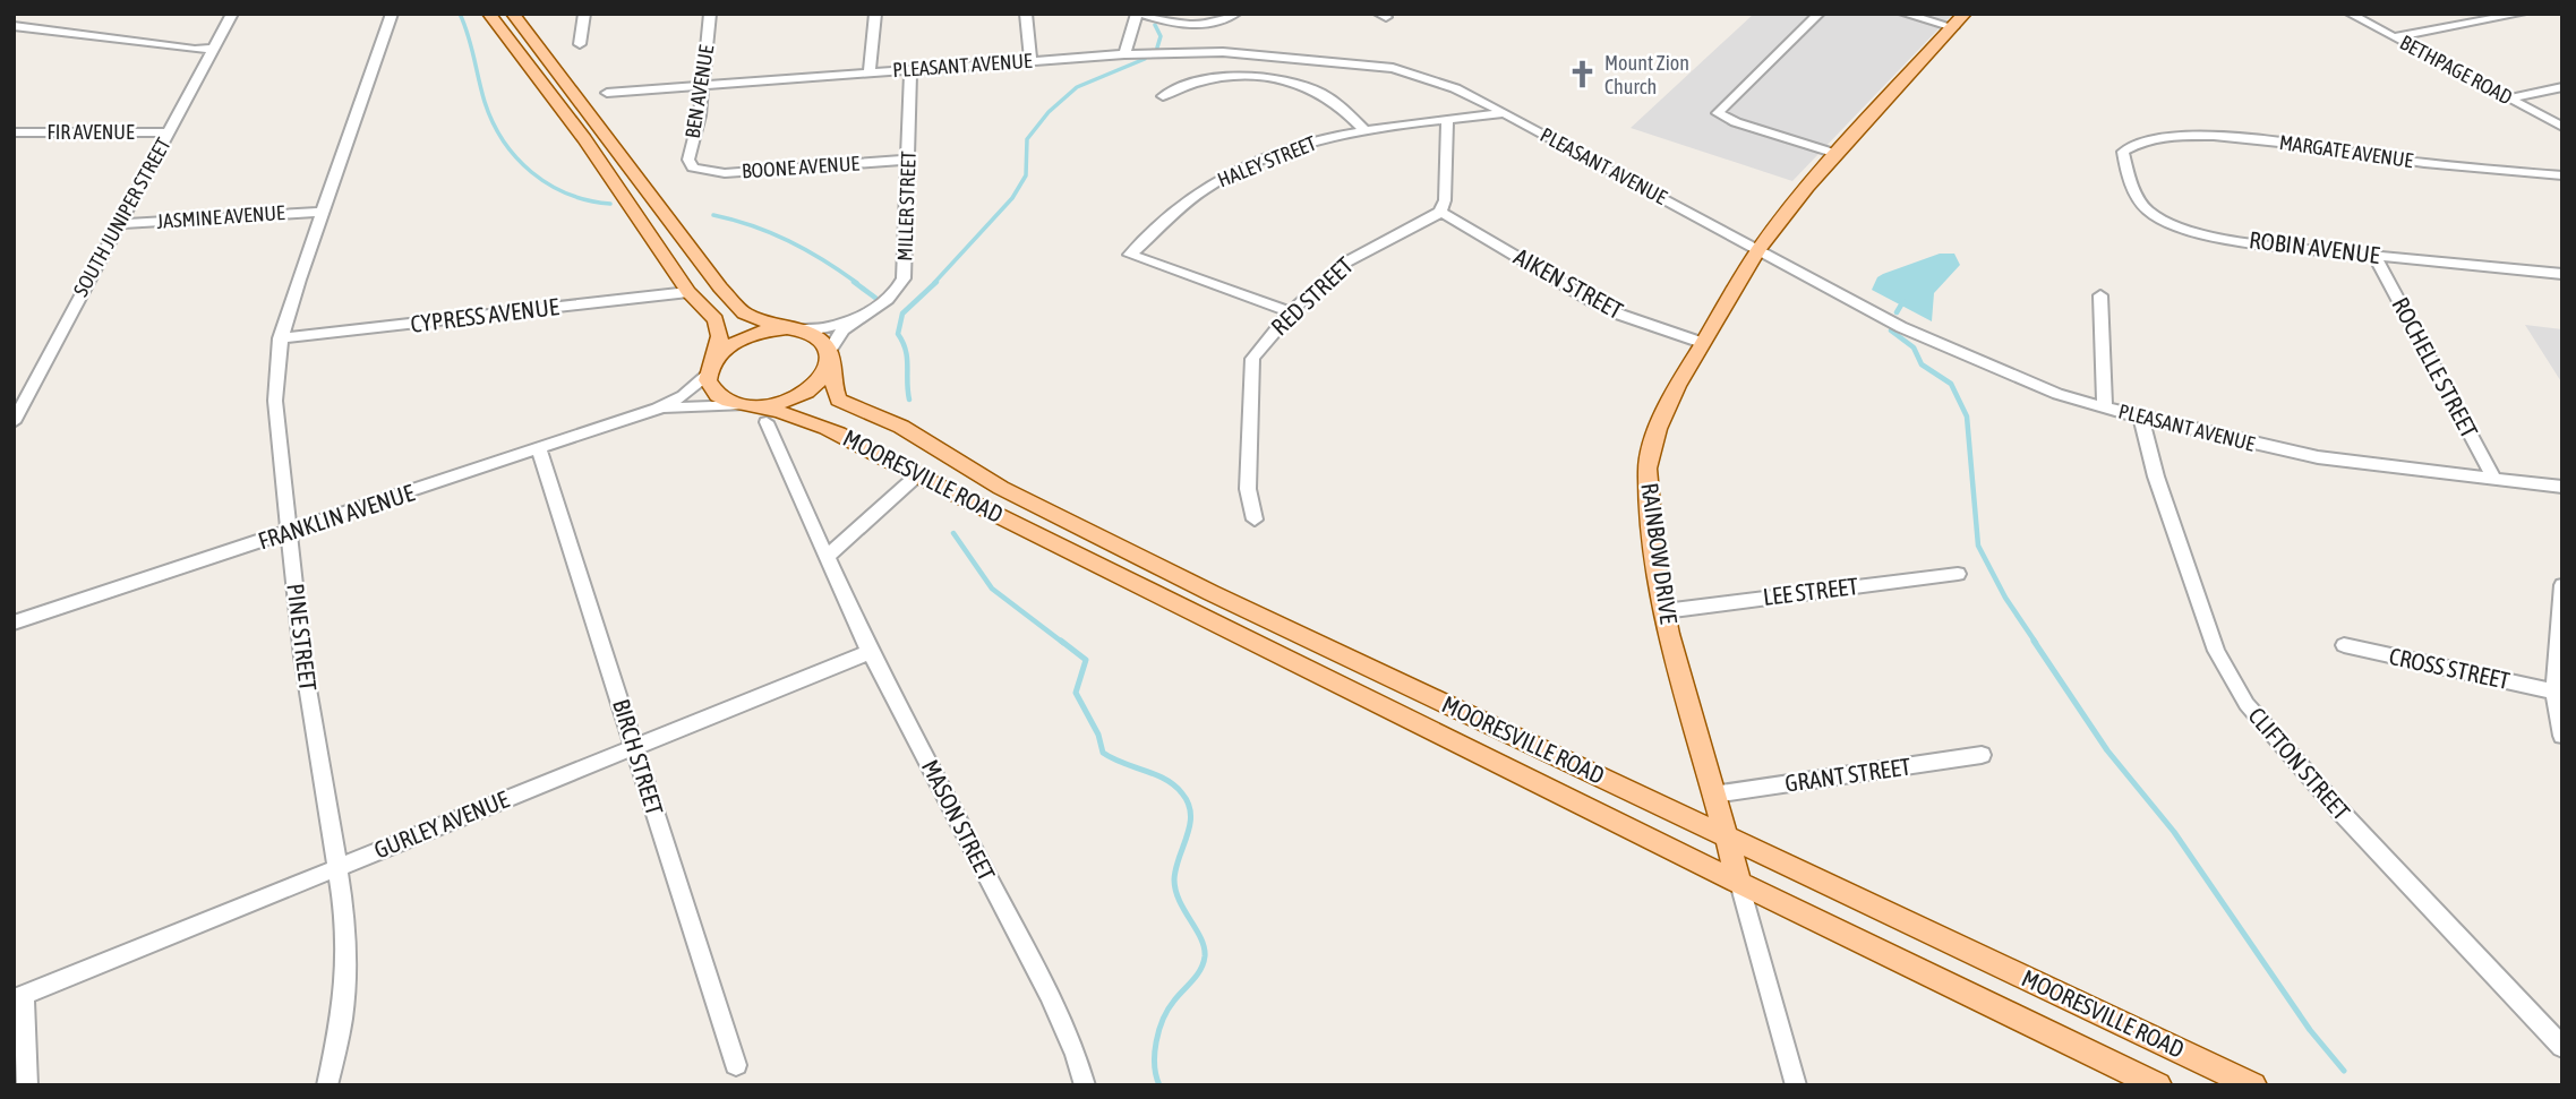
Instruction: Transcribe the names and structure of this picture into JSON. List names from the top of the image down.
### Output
{
  "streets": {
    "main road": ["MOORESVILLE ROAD", "RAINBOW DRIVE"],
    "street": [
      "PLEASANT AVENUE",
      "BETHPAGE ROAD",
      "BEN AVENUE",
      "FIR AVENUE",
      "MARGATE AVENUE",
      "HALEY STREET",
      "BOONE AVENUE",
      "MILLER STREET",
      "SOUTH JUNIPER STREET",
      "JASMINE AVENUE",
      "ROBIN AVENUE",
      "AIKEN STREET",
      "RED STREET",
      "CYPRESS AVENUE",
      "ROCHELLE STREET",
      "FRANKLIN AVENUE",
      "LEE STREET",
      "PINE STREET",
      "CROSS STREET",
      "BIRCH STREET",
      "CLIFTON STREET",
      "GRANT STREET",
      "MASON STREET",
      "GURLEY AVENUE"
    ]
  },
  "crossings": [
    ["PLEASANT AVENUE", "BEN AVENUE"],
    ["PLEASANT AVENUE", "HALEY STREET"],
    ["PLEASANT AVENUE", "MILLER STREET"],
    ["PLEASANT AVENUE", "ROCHELLE STREET"],
    ["PLEASANT AVENUE", "RAINBOW DRIVE"],
    ["PLEASANT AVENUE", "CLIFTON STREET"],
    ["BEN AVENUE", "BOONE AVENUE"],
    ["FIR AVENUE", "SOUTH JUNIPER STREET"],
    ["MARGATE AVENUE", "ROBIN AVENUE"],
    ["HALEY STREET", "RED STREET"],
    ["BOONE AVENUE", "MILLER STREET"],
    ["MILLER STREET", "MOORESVILLE ROAD"],
    ["MILLER STREET", "FRANKLIN AVENUE"],
    ["SOUTH JUNIPER STREET", "JASMINE AVENUE"],
    ["JASMINE AVENUE", "PINE STREET"],
    ["ROBIN AVENUE", "ROCHELLE STREET"],
    ["AIKEN STREET", "RED STREET"],
    ["AIKEN STREET", "RAINBOW DRIVE"],
    ["CYPRESS AVENUE", "PINE STREET"],
    ["MOORESVILLE ROAD", "FRANKLIN AVENUE"],
    ["MOORESVILLE ROAD", "RAINBOW DRIVE"],
    ["FRANKLIN AVENUE", "PINE STREET"],
    ["FRANKLIN AVENUE", "BIRCH STREET"],
    ["RAINBOW DRIVE", "LEE STREET"],
    ["RAINBOW DRIVE", "GRANT STREET"],
    ["PINE STREET", "GURLEY AVENUE"],
    ["BIRCH STREET", "GURLEY AVENUE"],
    ["MASON STREET", "GURLEY AVENUE"]
  ],
  "places": {
    "church": ["Mount Zion Church"]
  }
}
